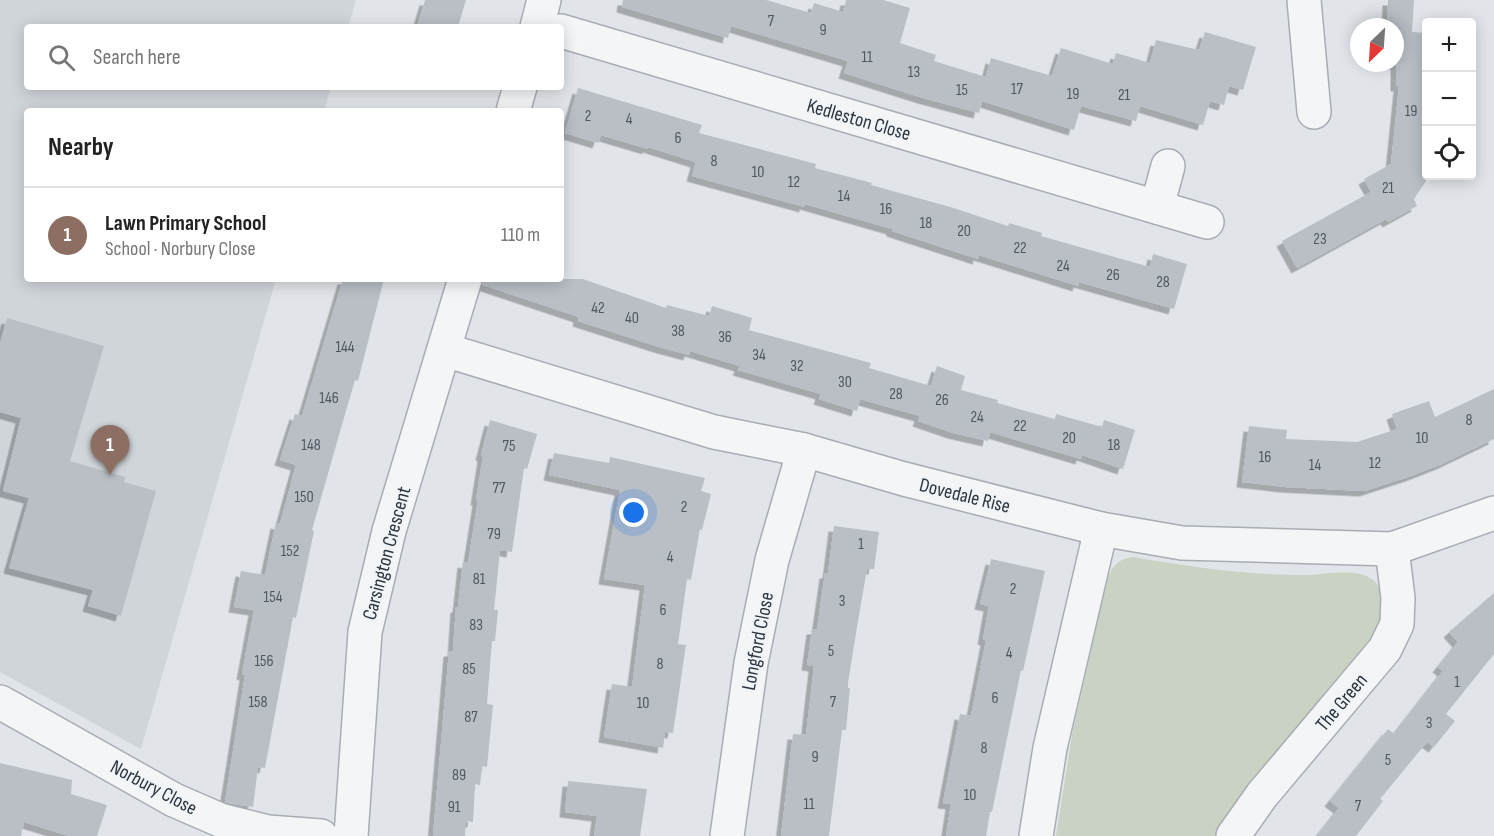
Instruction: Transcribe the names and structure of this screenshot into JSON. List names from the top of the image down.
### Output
{
  "streets": {
    "street": [
      "Kedleston Close",
      "Dovedale Rise",
      "Carsington Crescent",
      "Longford Close",
      "The Green",
      "Norbury Close"
    ]
  },
  "crossings": [
    ["Dovedale Rise", "Carsington Crescent"],
    ["Dovedale Rise", "Longford Close"],
    ["Dovedale Rise", "The Green"]
  ],
  "house_numbers": [
    "7",
    "9",
    "11",
    "13",
    "17",
    "15",
    "19",
    "21",
    "19",
    "2",
    "4",
    "6",
    "8",
    "10",
    "12",
    "21",
    "14",
    "16",
    "18",
    "20",
    "23",
    "22",
    "24",
    "26",
    "28",
    "42",
    "40",
    "38",
    "36",
    "144",
    "34",
    "32",
    "30",
    "28",
    "146",
    "26",
    "24",
    "8",
    "22",
    "20",
    "10",
    "148",
    "18",
    "75",
    "16",
    "12",
    "14",
    "77",
    "150",
    "2",
    "79",
    "1",
    "152",
    "4",
    "81",
    "2",
    "154",
    "3",
    "6",
    "83",
    "5",
    "4",
    "156",
    "8",
    "85",
    "1",
    "6",
    "158",
    "7",
    "10",
    "87",
    "3",
    "8",
    "9",
    "5",
    "89",
    "10",
    "11",
    "7",
    "91"
  ],
  "north": "bottom left",
  "page": {
    "map_buttons": ["+", "−"],
    "search": "Search here",
    "heading": "Nearby",
    "list": [
      {
        "mark": "1",
        "name": "Lawn Primary School",
        "note": "School · Norbury Close",
        "value": "110 m"
      }
    ],
    "pins": "1"
  }
}
